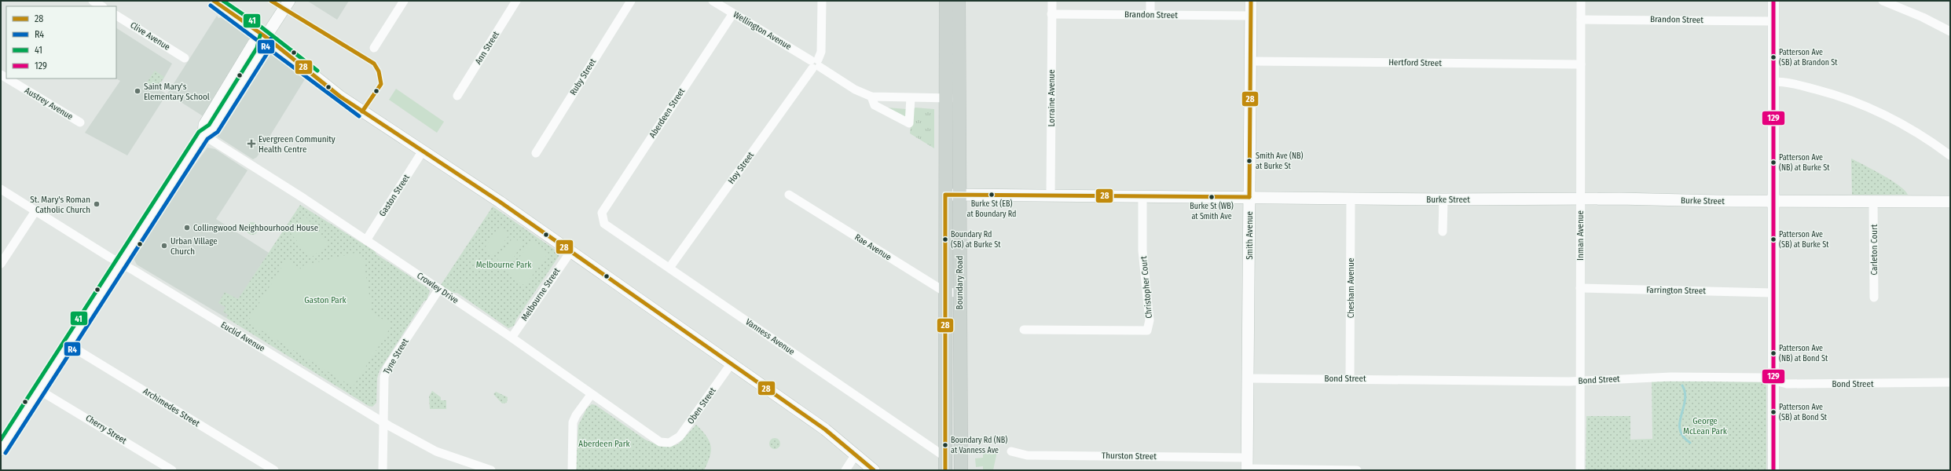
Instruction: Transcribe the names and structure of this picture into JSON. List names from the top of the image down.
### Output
{
  "streets": {
    "main road": ["Boundary Road"],
    "street": [
      "Brandon Street",
      "Wellington Avenue",
      "Clive Avenue",
      "Ann Street",
      "Hertford Street",
      "Ruby Street",
      "Lorraine Avenue",
      "Austrey Avenue",
      "Aberdeen Street",
      "Hoy Street",
      "Gaston Street",
      "Burke Street",
      "Smith Avenue",
      "Inman Avenue",
      "Rae Avenue",
      "Carleton Court",
      "Christopher Court",
      "Crowley Drive",
      "Chesham Avenue",
      "Farrington Street",
      "Melbourne Street",
      "Euclid Avenue",
      "Vanness Avenue",
      "Tyne Street",
      "Bond Street",
      "Oben Street",
      "Archimedes Street",
      "Cherry Street",
      "Thurston Street"
    ]
  },
  "crossings": [
    ["Brandon Street", "Lorraine Avenue"],
    ["Brandon Street", "Smith Avenue"],
    ["Brandon Street", "Inman Avenue"],
    ["Wellington Avenue", "Aberdeen Street"],
    ["Wellington Avenue", "Hoy Street"],
    ["Wellington Avenue", "Boundary Road"],
    ["Hertford Street", "Smith Avenue"],
    ["Hertford Street", "Inman Avenue"],
    ["Lorraine Avenue", "Burke Street"],
    ["Aberdeen Street", "Vanness Avenue"],
    ["Hoy Street", "Vanness Avenue"],
    ["Gaston Street", "Crowley Drive"],
    ["Burke Street", "Smith Avenue"],
    ["Burke Street", "Inman Avenue"],
    ["Burke Street", "Carleton Court"],
    ["Burke Street", "Boundary Road"],
    ["Burke Street", "Christopher Court"],
    ["Burke Street", "Chesham Avenue"],
    ["Smith Avenue", "Bond Street"],
    ["Smith Avenue", "Thurston Street"],
    ["Inman Avenue", "Farrington Street"],
    ["Inman Avenue", "Bond Street"],
    ["Rae Avenue", "Boundary Road"],
    ["Boundary Road", "Vanness Avenue"],
    ["Crowley Drive", "Melbourne Street"],
    ["Crowley Drive", "Tyne Street"],
    ["Crowley Drive", "Oben Street"],
    ["Chesham Avenue", "Bond Street"],
    ["Euclid Avenue", "Tyne Street"]
  ],
  "parks": [
    "Melbourne Park",
    "Gaston Park",
    "George McLean Park",
    "Aberdeen Park"
  ],
  "places": {
    "other": [
      "Patterson Ave (SB) at Brandon St",
      "Saint Mary's Elementary School",
      "Smith Ave (NB) at Burke St",
      "Patterson Ave (NB) at Burke St",
      "Burke St (EB) at Boundary Rd",
      "Burke St (WB) at Smith Ave",
      "St. Mary's Roman Catholic Church",
      "Collingwood Neighbourhood House",
      "Boundary Rd (SB) at Burke St",
      "Patterson Ave (SB) at Burke St",
      "Urban Village Church",
      "Patterson Ave (NB) at Bond St",
      "Patterson Ave (SB) at Bond St",
      "Boundary Rd (NB) at Vanness Ave"
    ],
    "health": ["Evergreen Community Health Centre"]
  },
  "lines": [
    "transit line 28",
    "transit line 41",
    "transit line 129",
    "transit line R4"
  ],
  "legend": [
    "28",
    "R4",
    "41",
    "129"
  ]
}
